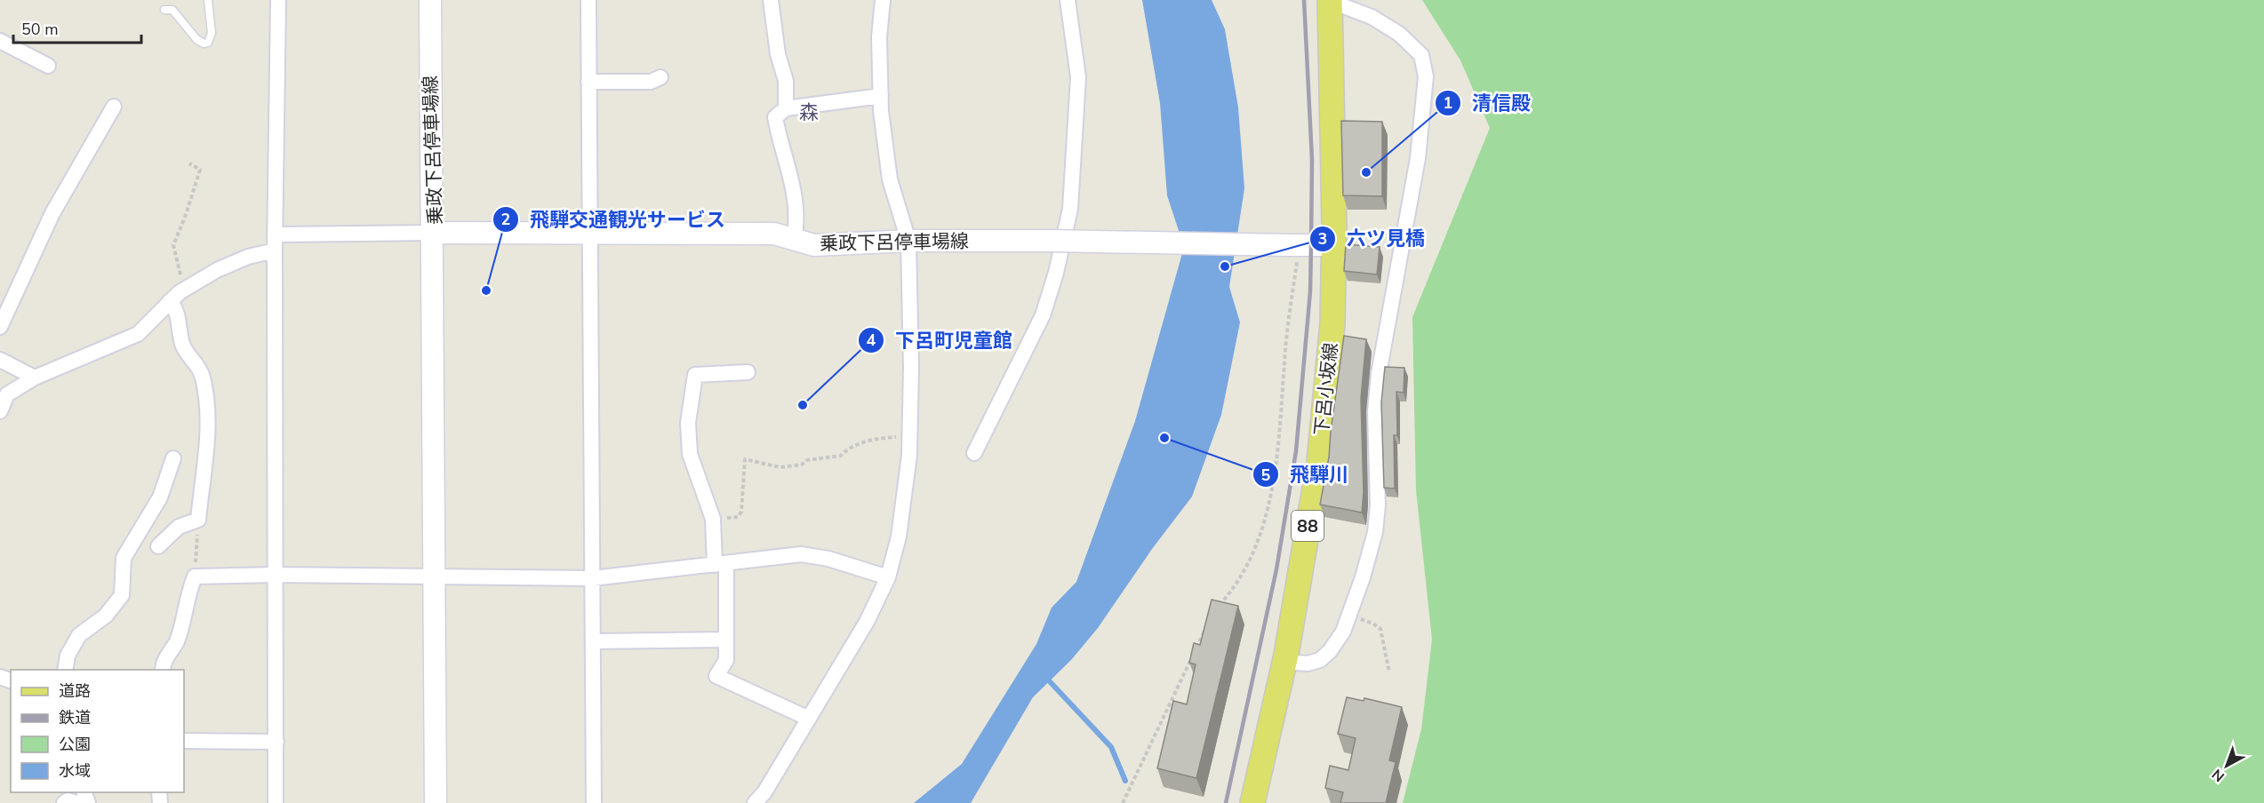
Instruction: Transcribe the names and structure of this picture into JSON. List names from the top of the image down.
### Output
{
  "streets": {
    "main road": ["乗政下呂停車場線", "下呂小坂線", "88"]
  },
  "crossings": [
    ["乗政下呂停車場線", "下呂小坂線"]
  ],
  "districts": ["森"],
  "places": [
    "清信殿",
    "六ツ見橋",
    "飛騨交通観光サービス",
    "下呂町児童館",
    "飛騨川"
  ],
  "legend": [
    "道路",
    "鉄道",
    "公園",
    "水域"
  ],
  "scale_bar": "50 m",
  "north": "bottom left"
}
